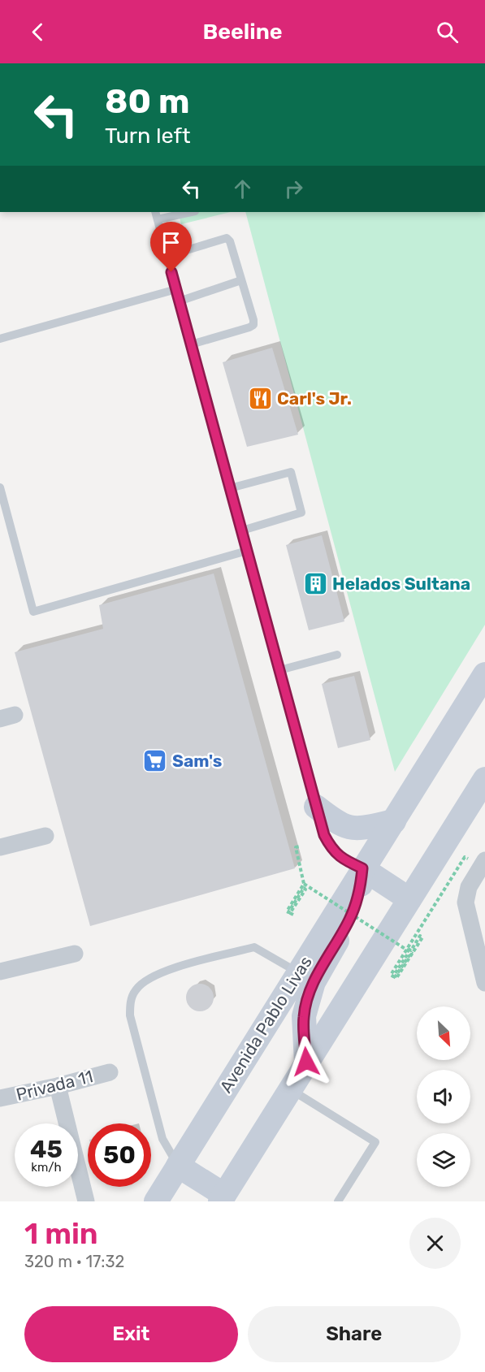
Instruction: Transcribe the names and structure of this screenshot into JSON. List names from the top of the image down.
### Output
{
  "streets": {
    "main road": ["Avenida Pablo Livas"],
    "street": ["Privada 11"]
  },
  "places": {
    "restaurant": ["Carl's Jr."],
    "building": ["Helados Sultana"],
    "supermarket": ["Sam's"]
  },
  "north": "bottom right",
  "page": {
    "header": "Beeline",
    "turn": ["80 m", "Turn left"],
    "speed": "45 km/h",
    "limit": "50",
    "heading": ["1 min", "320 m · 17:32"],
    "buttons": ["Exit", "Share"]
  }
}
